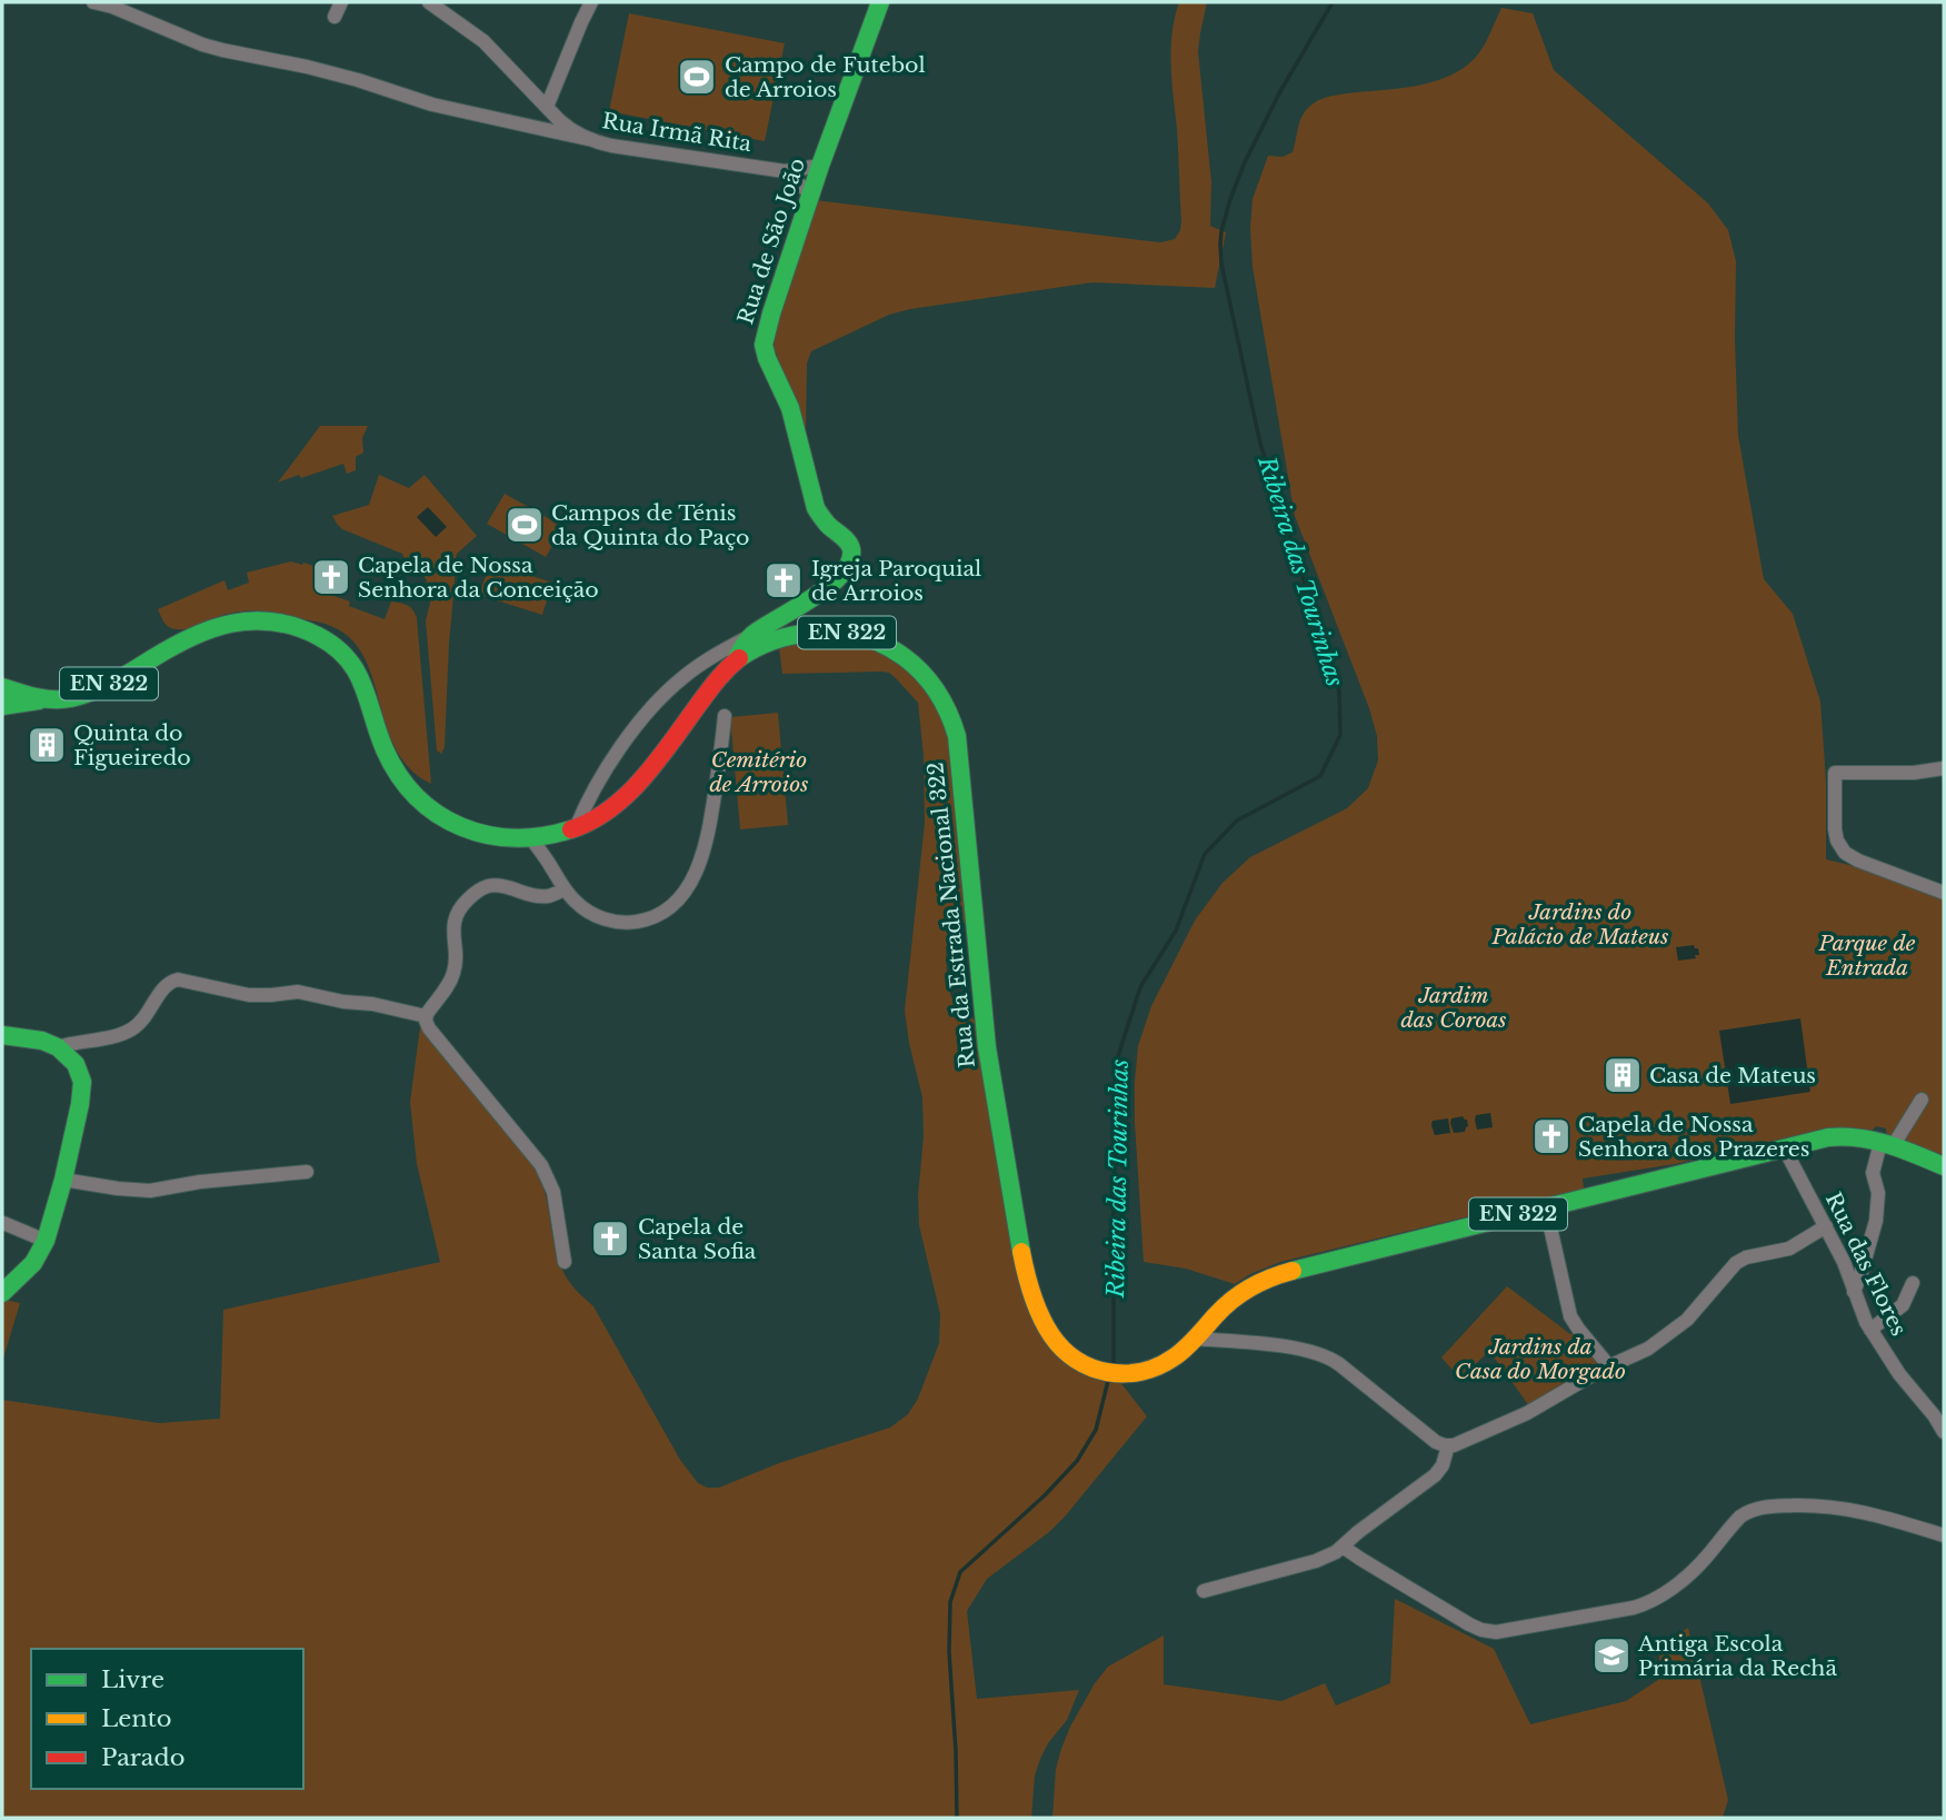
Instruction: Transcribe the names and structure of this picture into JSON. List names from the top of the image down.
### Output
{
  "streets": {
    "main road": ["Rua de São João", "EN 322", "Rua da Estrada Nacional 322"],
    "street": ["Rua Irmã Rita", "Rua das Flores"]
  },
  "crossings": [
    ["Rua de São João", "Rua da Estrada Nacional 322"],
    ["Rua da Estrada Nacional 322", "Rua das Flores"]
  ],
  "water": ["Ribeira das Tourinhas"],
  "parks": [
    "Cemitério de Arroios",
    "Jardins do Palácio de Mateus",
    "Parque de Entrada",
    "Jardim das Coroas",
    "Jardins da Casa do Morgado"
  ],
  "places": {
    "sports": ["Campo de Futebol de Arroios", "Campos de Ténis da Quinta do Paço"],
    "church": [
      "Capela de Nossa Senhora da Conceição",
      "Igreja Paroquial de Arroios",
      "Capela de Nossa Senhora dos Prazeres",
      "Capela de Santa Sofia"
    ],
    "building": ["Quinta do Figueiredo", "Casa de Mateus"],
    "school or university": ["Antiga Escola Primária da Rechã"]
  },
  "legend": ["Livre", "Lento", "Parado"]
}
